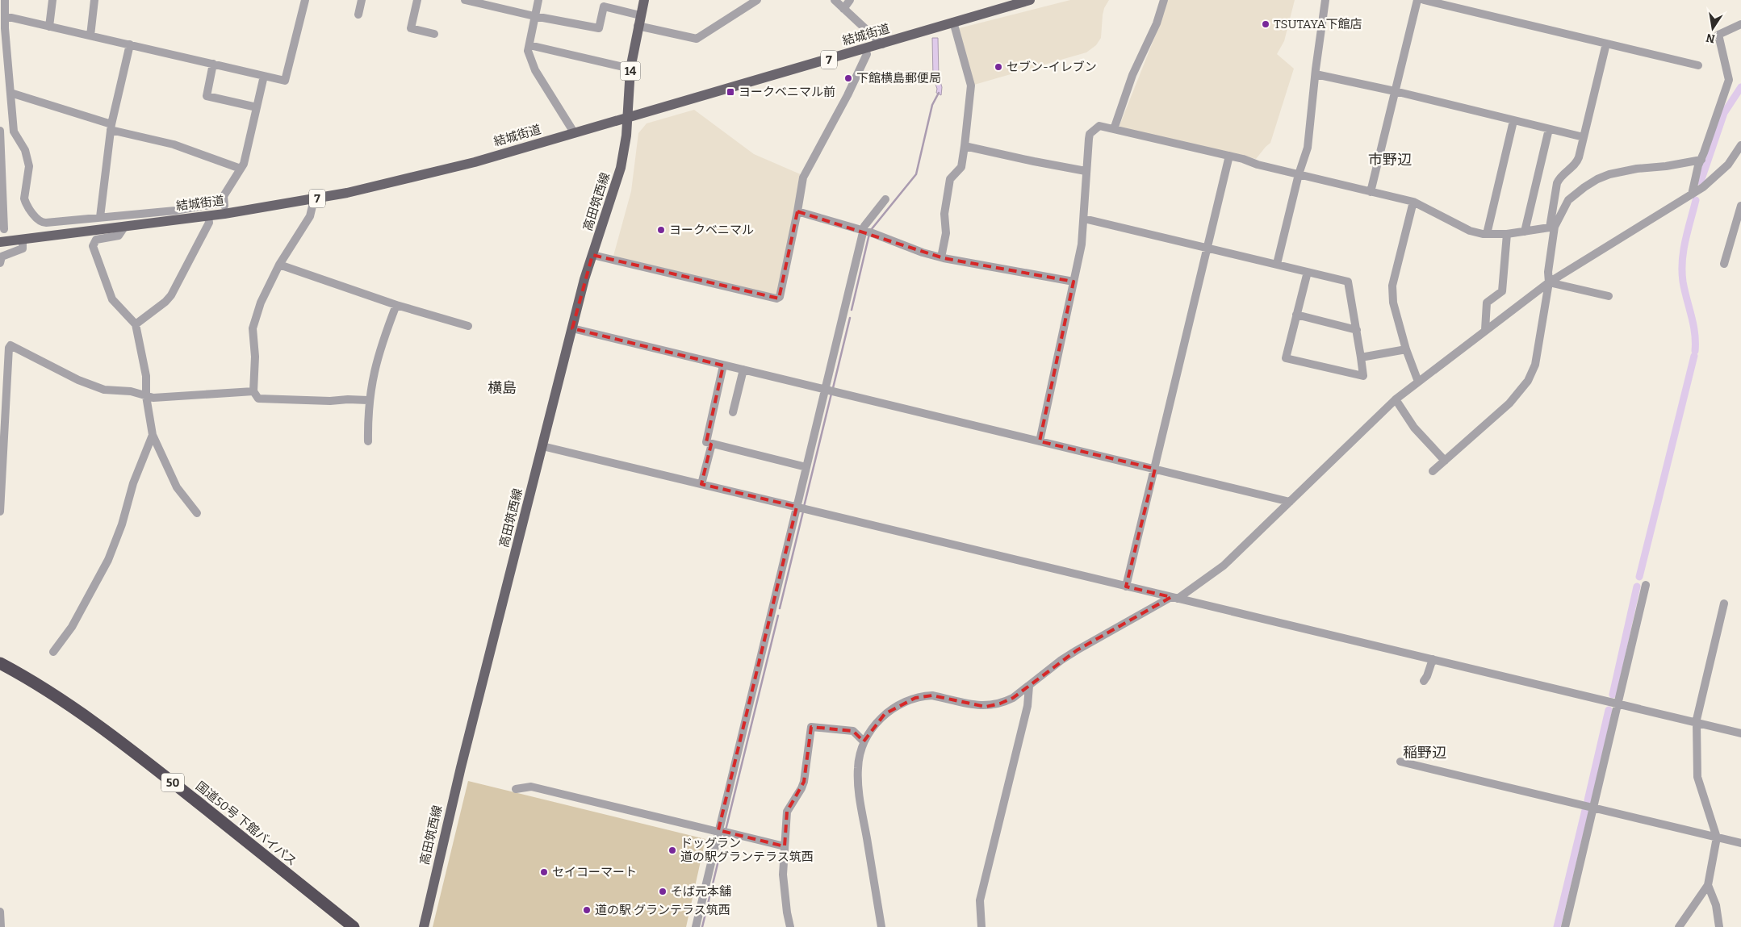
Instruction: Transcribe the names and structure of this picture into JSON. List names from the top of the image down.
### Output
{
  "streets": {
    "highway": ["50", "国道50号 下館バイパス"],
    "main road": [
      "結城街道",
      "7",
      "14",
      "高田筑西線"
    ]
  },
  "crossings": [
    ["結城街道", "14"],
    ["結城街道", "高田筑西線"],
    ["14", "高田筑西線"]
  ],
  "districts": ["市野辺", "横島", "稲野辺"],
  "places": {
    "other": [
      "TSUTAYA下館店",
      "セブン-イレブン",
      "下館横島郵便局",
      "ヨークベニマル",
      "ドッグラン 道の駅グランテラス筑西",
      "セイコーマート",
      "そば元本舗",
      "道の駅 グランテラス筑西"
    ],
    "transit": ["ヨークベニマル前"]
  },
  "north": "bottom"
}
